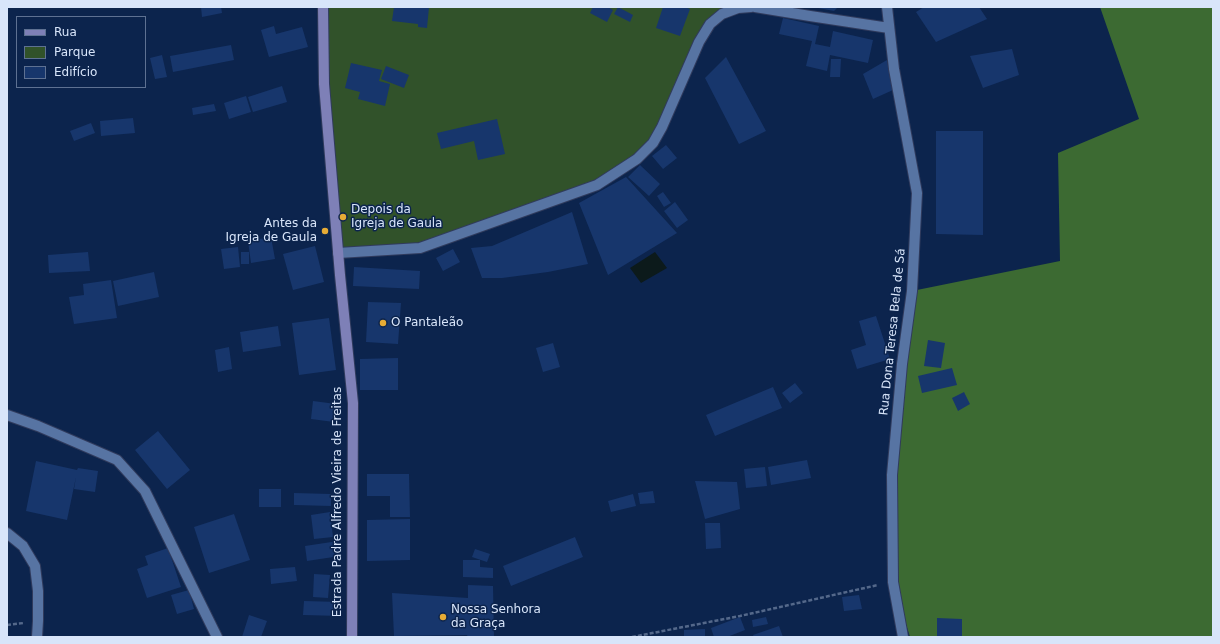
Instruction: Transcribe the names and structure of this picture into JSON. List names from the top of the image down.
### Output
{
  "streets": {
    "main road": ["Estrada Padre Alfredo Vieira de Freitas"],
    "street": ["Rua Dona Teresa Bela de Sá"]
  },
  "places": [
    "Depois da Igreja de Gaula",
    "Antes da Igreja de Gaula",
    "O Pantaleão",
    "Nossa Senhora da Graça"
  ],
  "legend": ["Rua", "Parque", "Edifício"]
}
